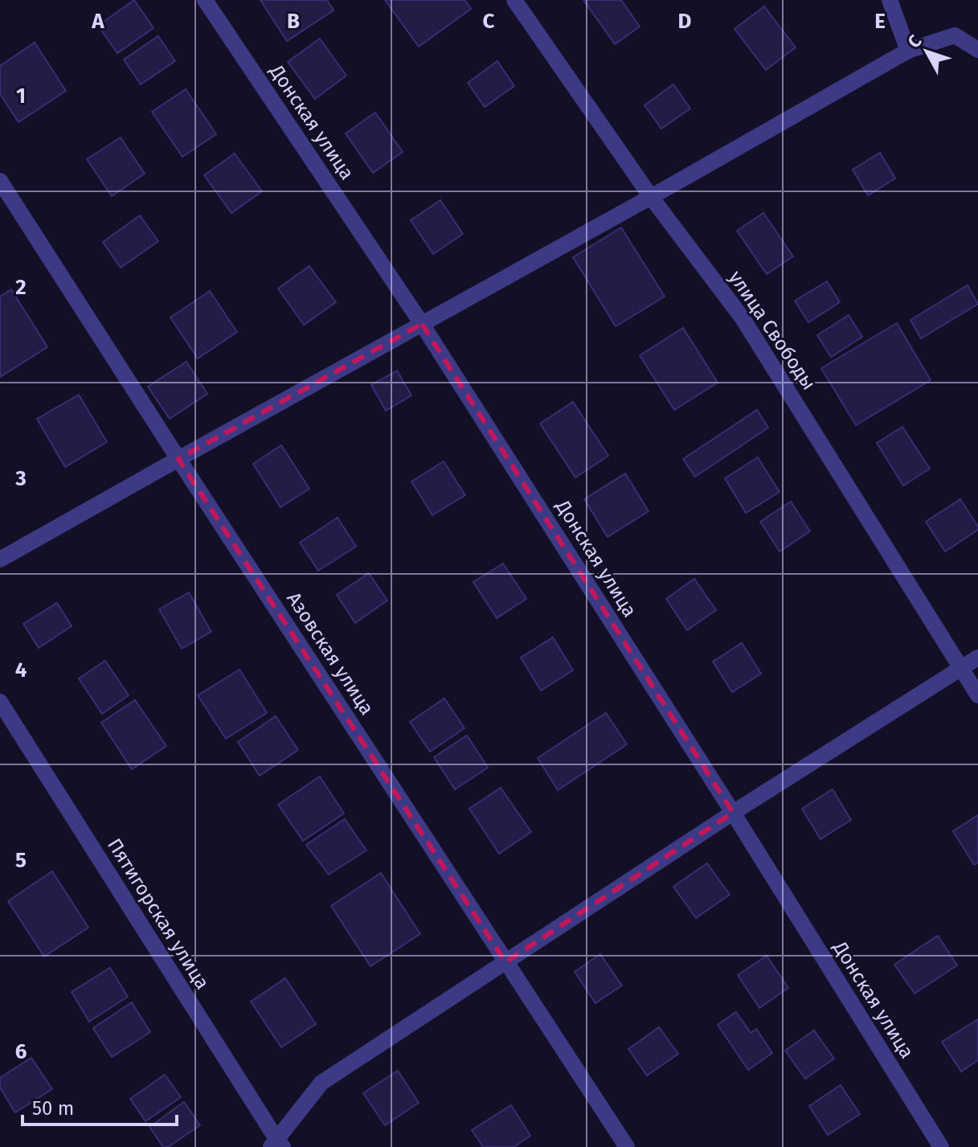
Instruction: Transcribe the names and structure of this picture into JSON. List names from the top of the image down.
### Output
{
  "streets": {
    "street": [
      "Донская улица",
      "улица Свободы",
      "Азовская улица",
      "Пятигорская улица"
    ]
  },
  "scale_bar": "50 m",
  "north": "top left",
  "grid": {
    "columns": [
      "A",
      "B",
      "C",
      "D",
      "E"
    ],
    "rows": [
      "1",
      "2",
      "3",
      "4",
      "5",
      "6"
    ]
  }
}
